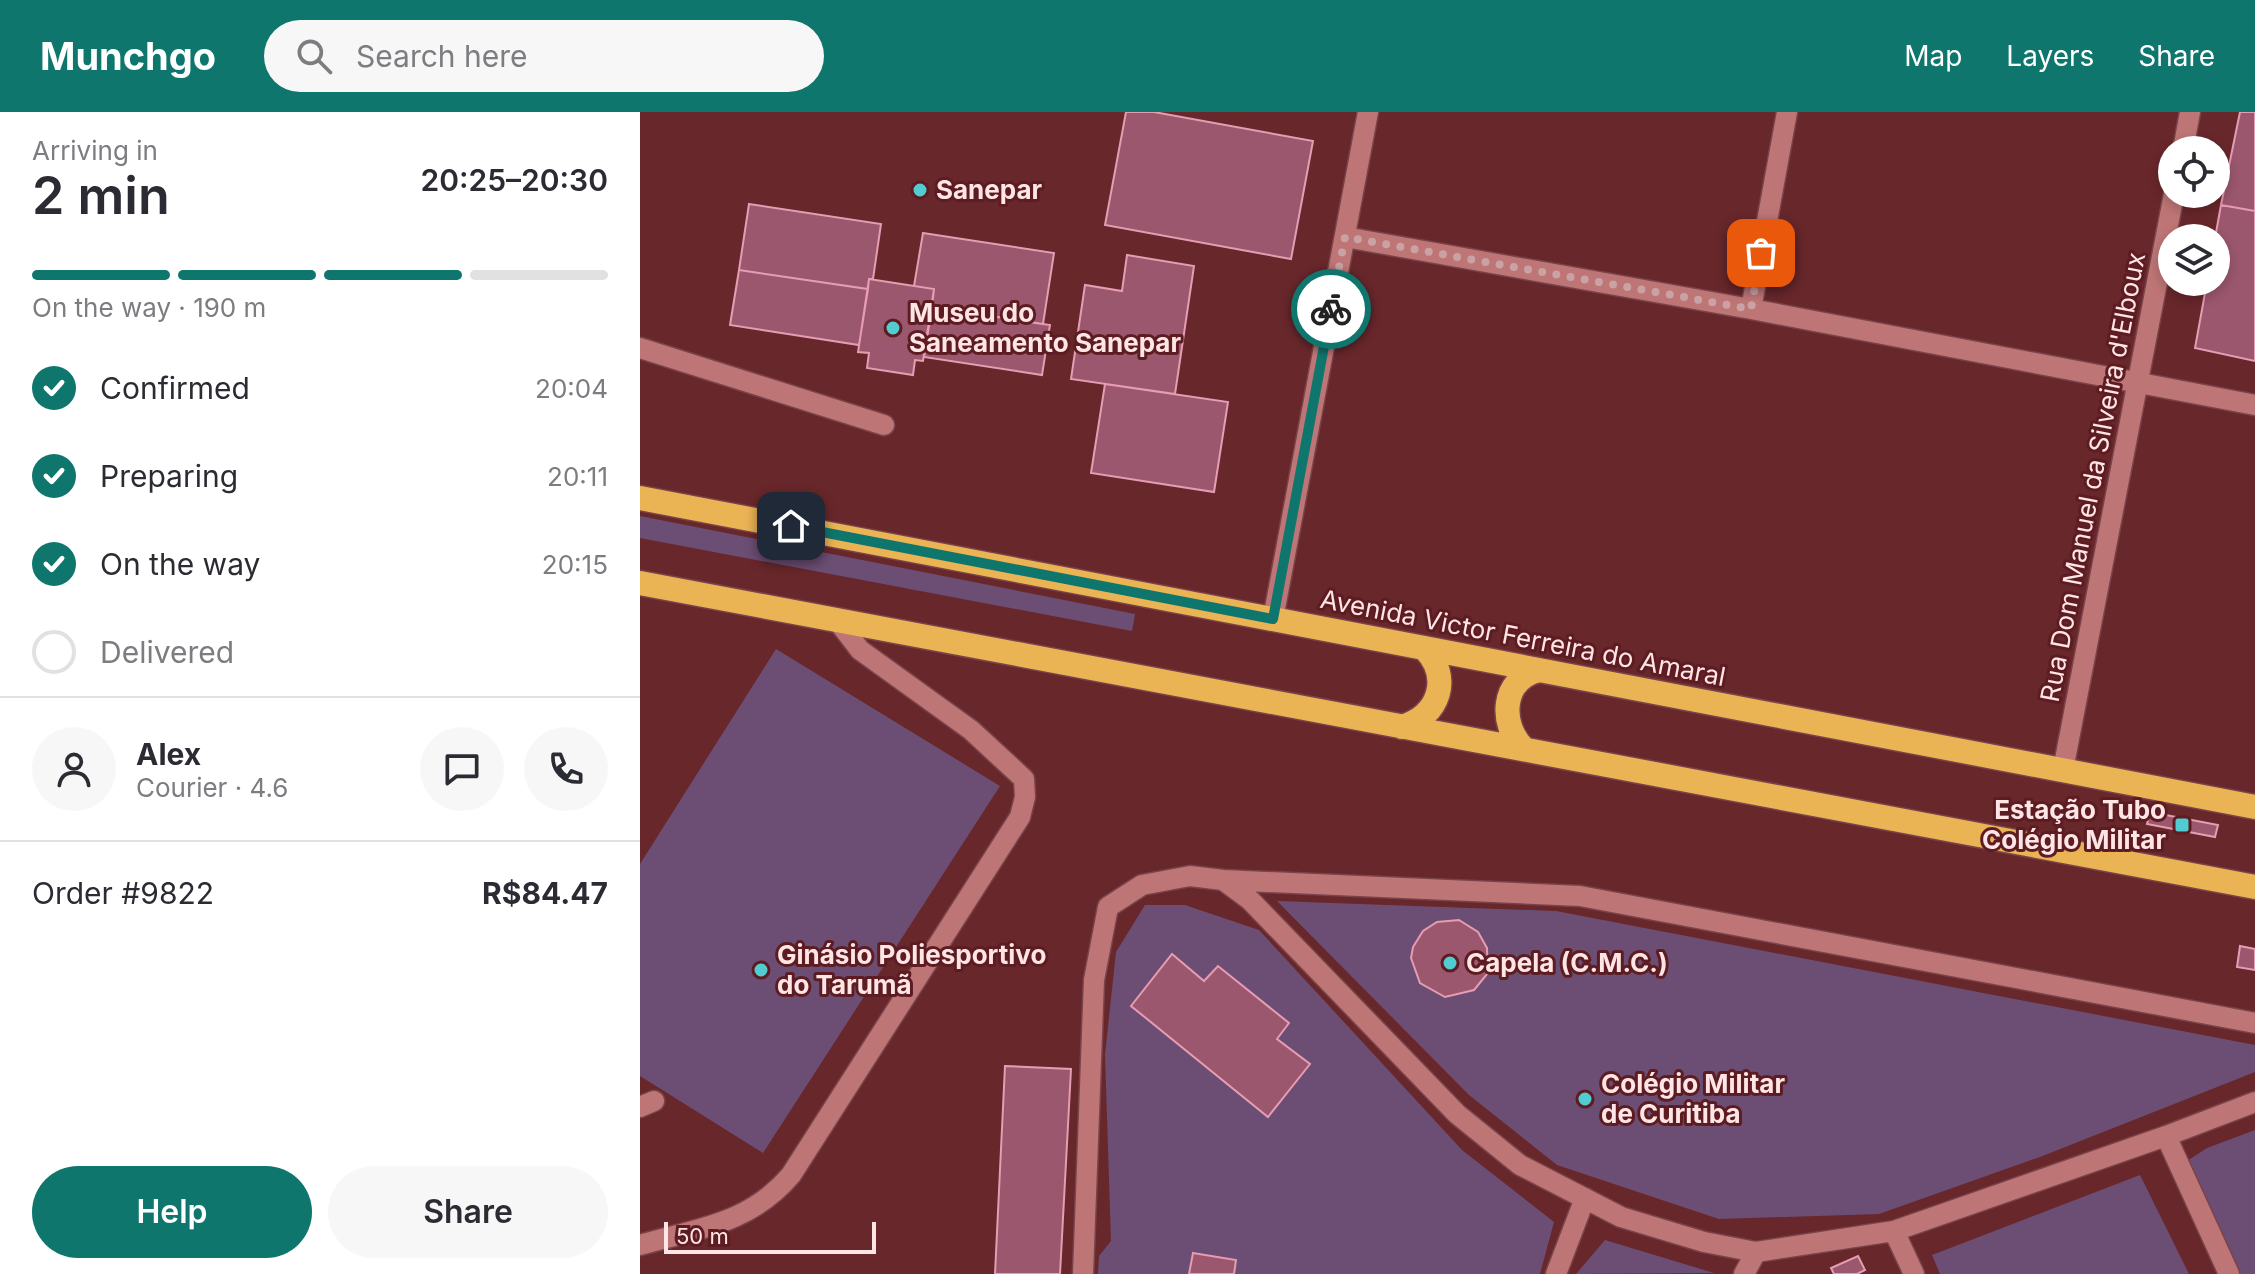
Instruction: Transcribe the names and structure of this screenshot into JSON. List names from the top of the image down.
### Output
{
  "streets": {
    "highway": ["Avenida Victor Ferreira do Amaral"],
    "street": ["Rua Dom Manuel da Silveira d'Elboux"]
  },
  "crossings": [
    ["Rua Dom Manuel da Silveira d'Elboux", "Avenida Victor Ferreira do Amaral"]
  ],
  "places": {
    "other": [
      "Sanepar",
      "Museu do Saneamento Sanepar",
      "Capela (C.M.C.)",
      "Ginásio Poliesportivo do Tarumã",
      "Colégio Militar de Curitiba"
    ],
    "transit": ["Estação Tubo Colégio Militar"]
  },
  "scale_bar": "50 m",
  "page": {
    "header": "Munchgo",
    "search": "Search here",
    "nav": ["Map", "Layers", "Share"],
    "heading": ["2 min", "Arriving in", "20:25–20:30"],
    "panel": [
      "Alex",
      "Courier · 4.6",
      "Order #9822",
      "R$84.47"
    ],
    "bar": "On the way · 190 m",
    "list": [
      ["Confirmed", "20:04"],
      ["Preparing", "20:11"],
      ["On the way", "20:15"],
      "Delivered"
    ],
    "buttons": ["Help", "Share"],
    "scale": "50 m"
  }
}
